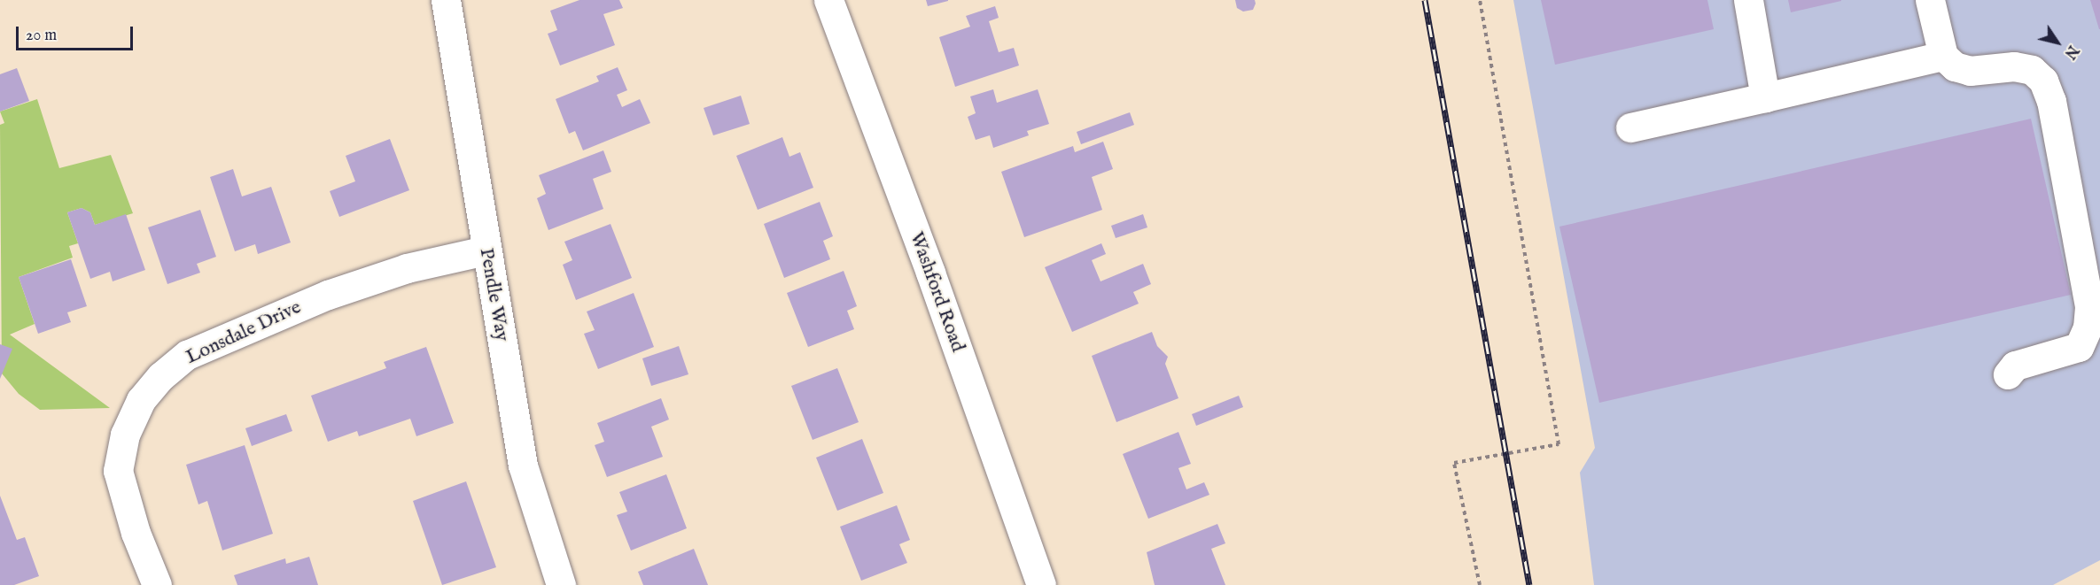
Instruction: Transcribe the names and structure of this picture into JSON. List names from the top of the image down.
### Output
{
  "streets": {
    "street": ["Washford Road", "Pendle Way", "Lonsdale Drive"]
  },
  "crossings": [
    ["Pendle Way", "Lonsdale Drive"]
  ],
  "scale_bar": "20 m",
  "north": "bottom right"
}
